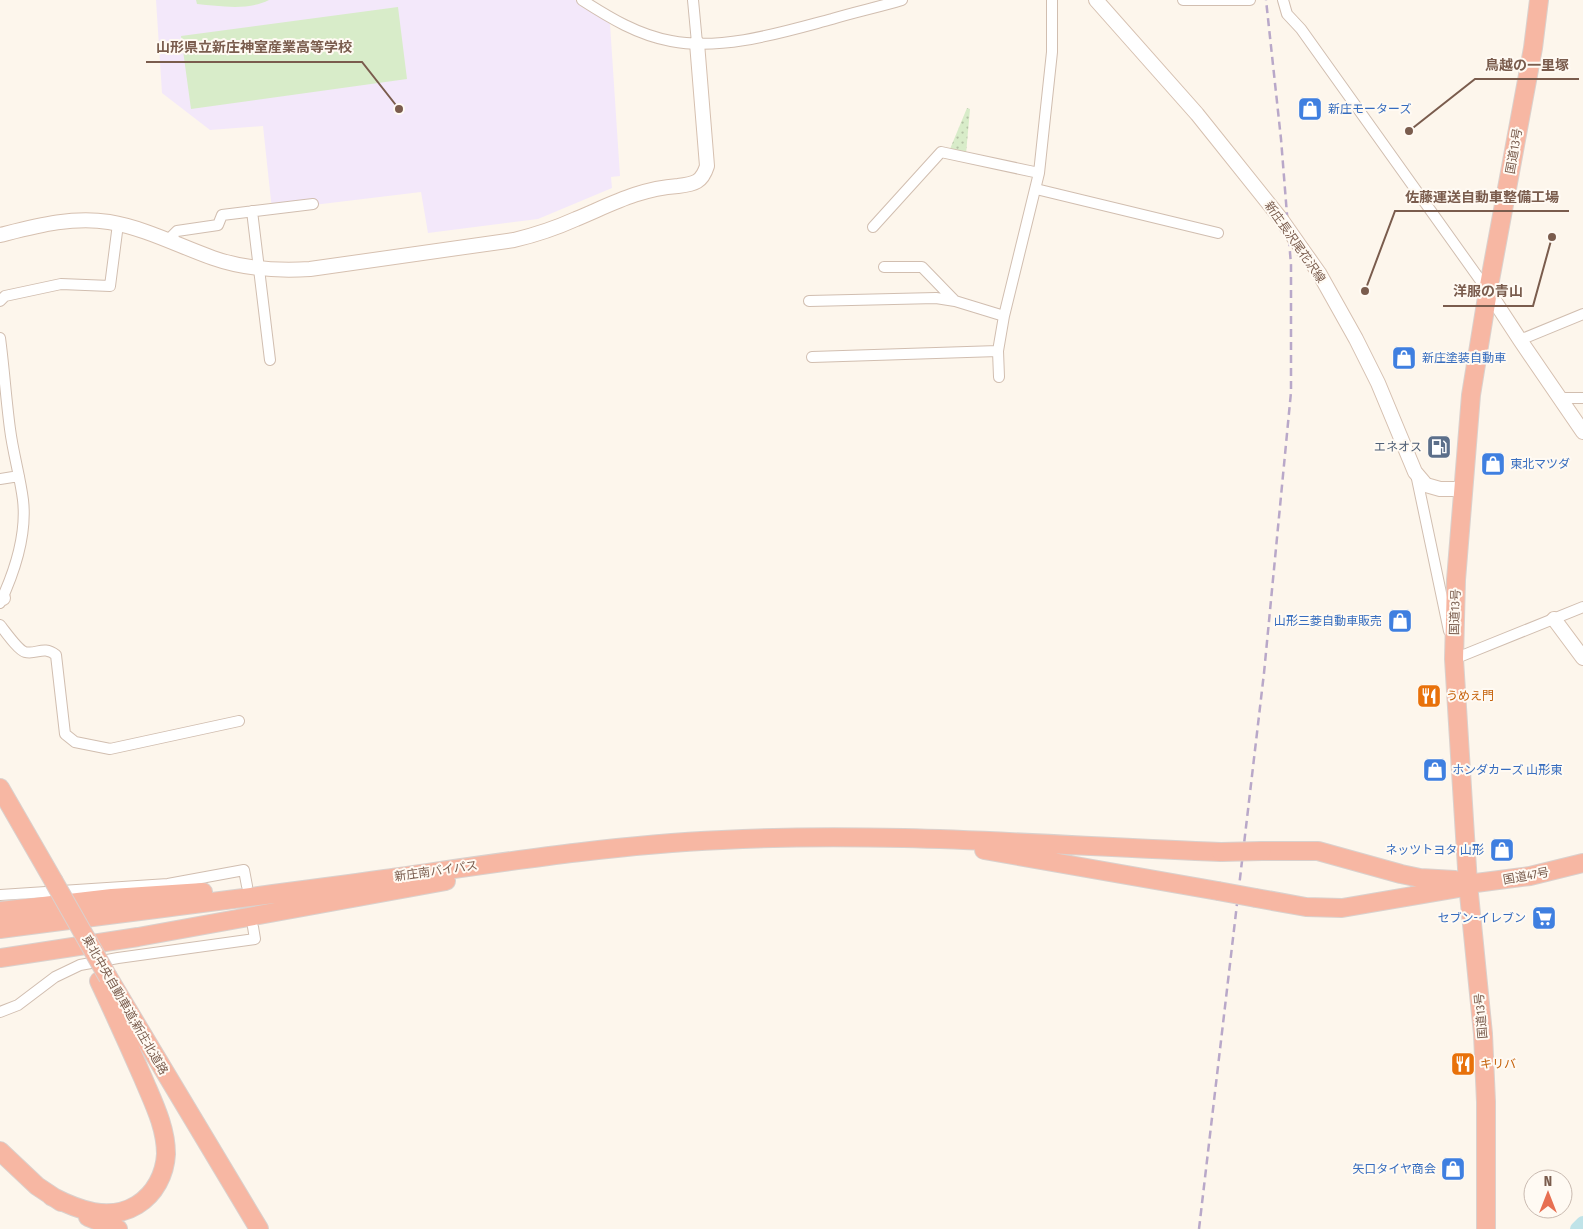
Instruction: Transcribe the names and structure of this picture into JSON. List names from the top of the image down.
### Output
{
  "streets": {
    "highway": [
      "国道13号",
      "新庄南バイパス",
      "国道47号",
      "東北中央自動車道;新庄北道路"
    ],
    "street": ["新庄長沢尾花沢線"]
  },
  "crossings": [
    ["国道13号", "新庄長沢尾花沢線"],
    ["国道13号", "国道47号"]
  ],
  "places": {
    "other": [
      "山形県立新庄神室産業高等学校",
      "鳥越の一里塚",
      "洋服の青山",
      "佐藤運送自動車整備工場"
    ],
    "shop": [
      "新庄モーターズ",
      "新庄塗装自動車",
      "東北マツダ",
      "山形三菱自動車販売",
      "ホンダカーズ 山形東",
      "ネッツトヨタ 山形",
      "矢口タイヤ商会"
    ],
    "fuel station": ["エネオス"],
    "restaurant": ["うめえ門", "キリバ"],
    "supermarket": ["セブン-イレブン"]
  },
  "north": "top"
}
